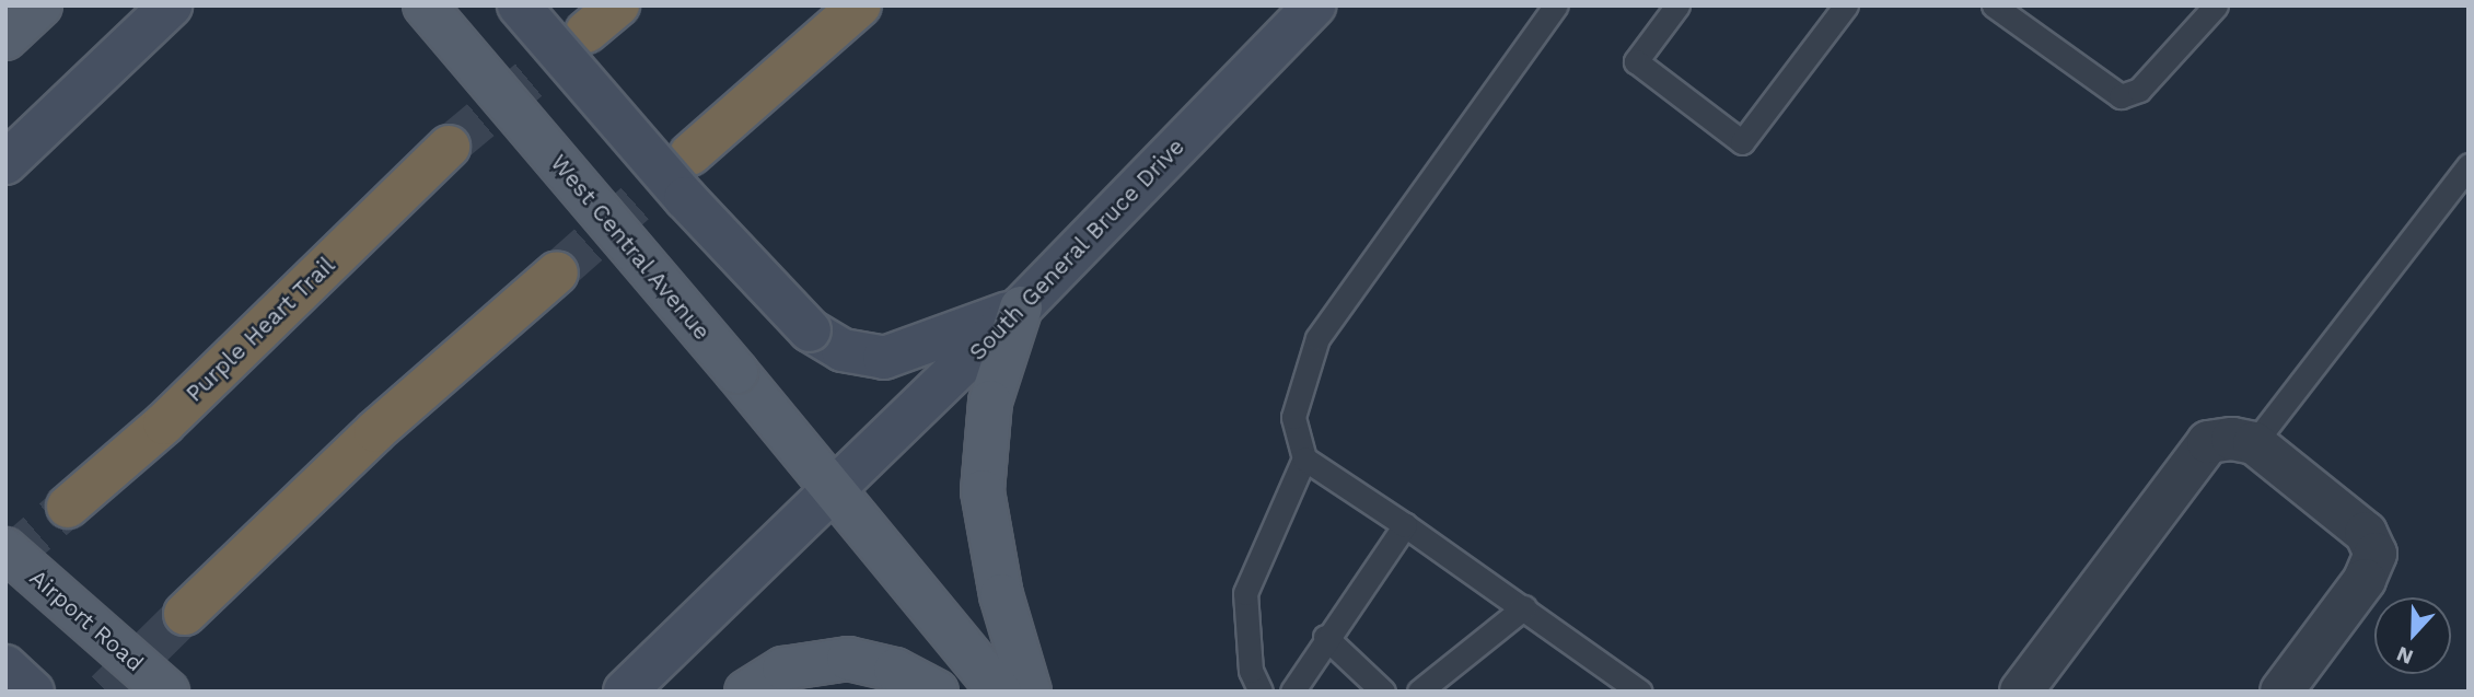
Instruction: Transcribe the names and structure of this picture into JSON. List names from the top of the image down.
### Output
{
  "streets": {
    "highway": ["Purple Heart Trail"],
    "main road": ["West Central Avenue", "South General Bruce Drive", "Airport Road"]
  },
  "crossings": [
    ["West Central Avenue", "South General Bruce Drive"]
  ],
  "north": "bottom"
}
